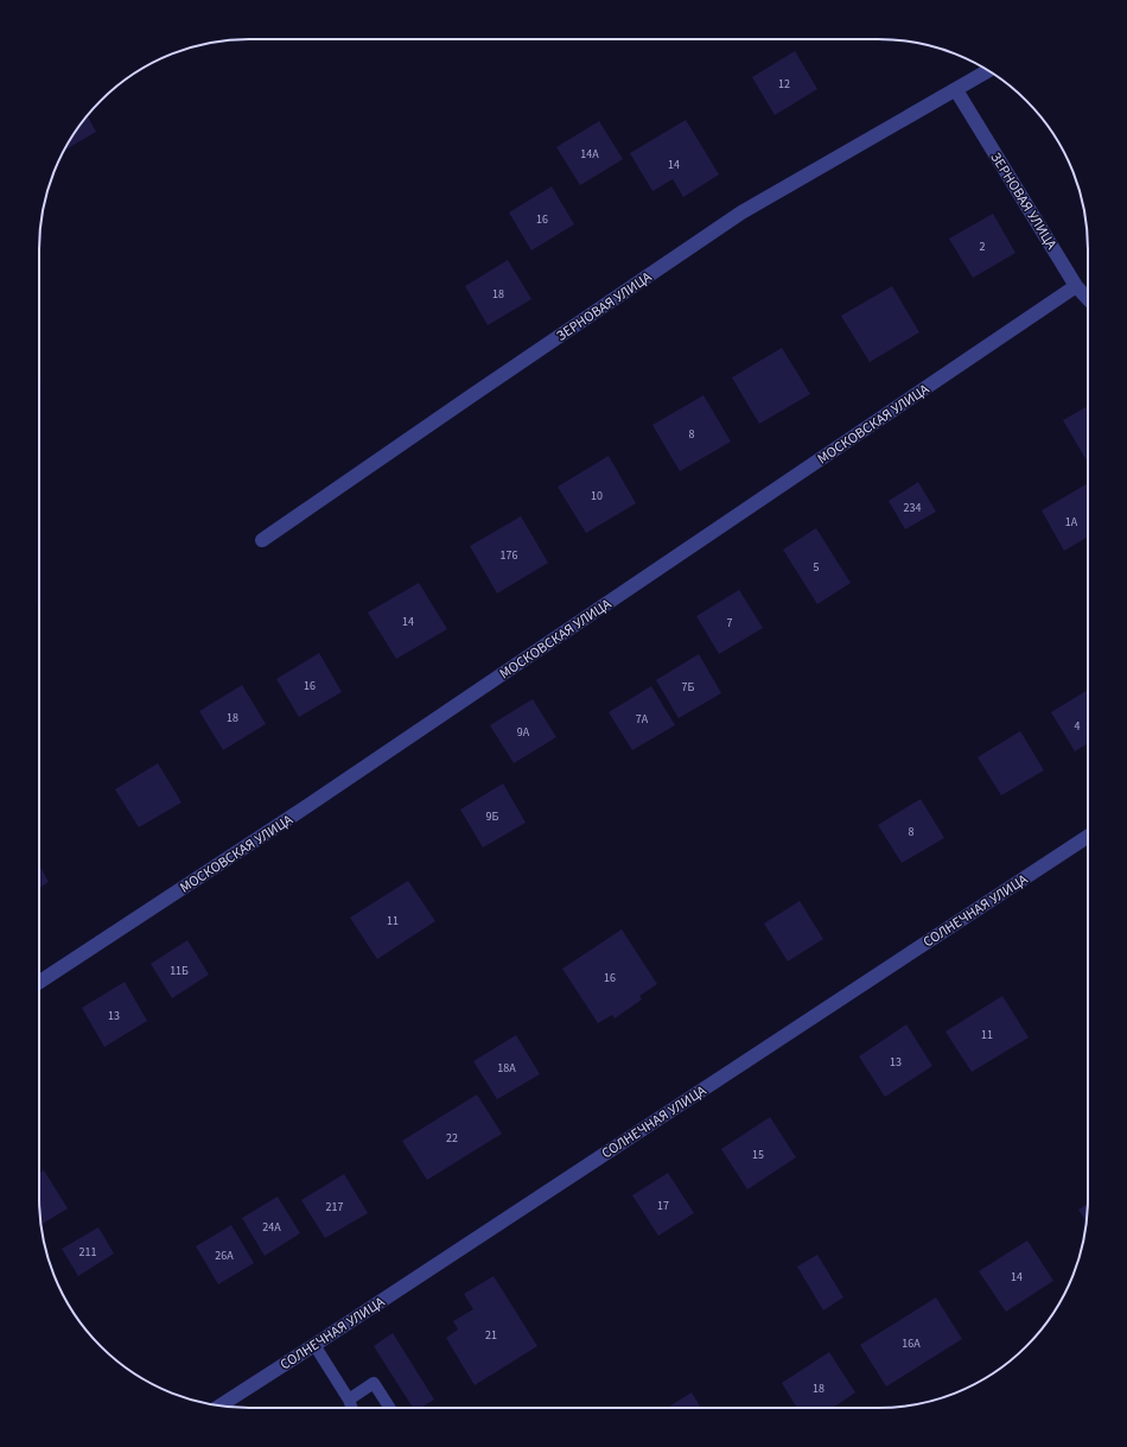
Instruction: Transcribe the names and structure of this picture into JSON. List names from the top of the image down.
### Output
{
  "streets": {
    "street": ["ЗЕРНОВАЯ УЛИЦА", "МОСКОВСКАЯ УЛИЦА", "СОЛНЕЧНАЯ УЛИЦА"]
  },
  "crossings": [
    ["ЗЕРНОВАЯ УЛИЦА", "МОСКОВСКАЯ УЛИЦА"]
  ],
  "house_numbers": [
    "12",
    "14А",
    "14",
    "16",
    "2",
    "18",
    "8",
    "10",
    "234",
    "1А",
    "176",
    "5",
    "14",
    "7",
    "16",
    "7Б",
    "18",
    "7А",
    "4",
    "9А",
    "9Б",
    "8",
    "11",
    "11Б",
    "16",
    "13",
    "11",
    "13",
    "18А",
    "22",
    "15",
    "17",
    "217",
    "24А",
    "211",
    "26А",
    "14",
    "21",
    "16А",
    "18"
  ]
}
